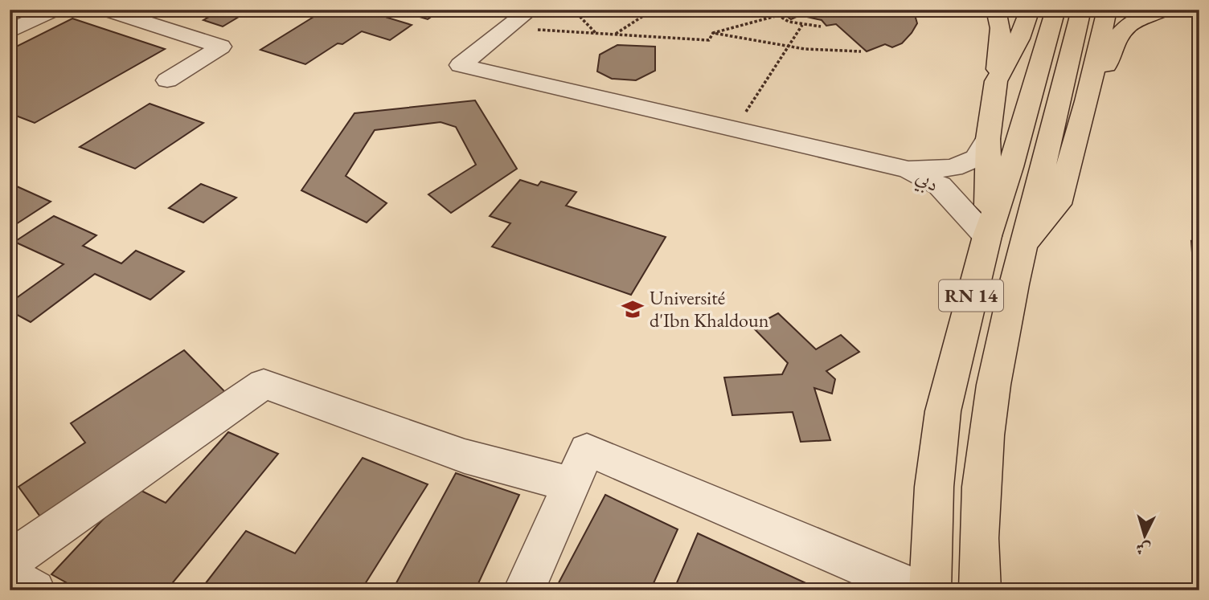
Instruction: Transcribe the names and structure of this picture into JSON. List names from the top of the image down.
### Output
{
  "streets": {
    "highway": ["RN 14"],
    "street": ["دبي"]
  },
  "crossings": [
    ["دبي", "RN 14"]
  ],
  "places": {
    "school or university": ["Université d'Ibn Khaldoun"]
  },
  "north": "bottom"
}
